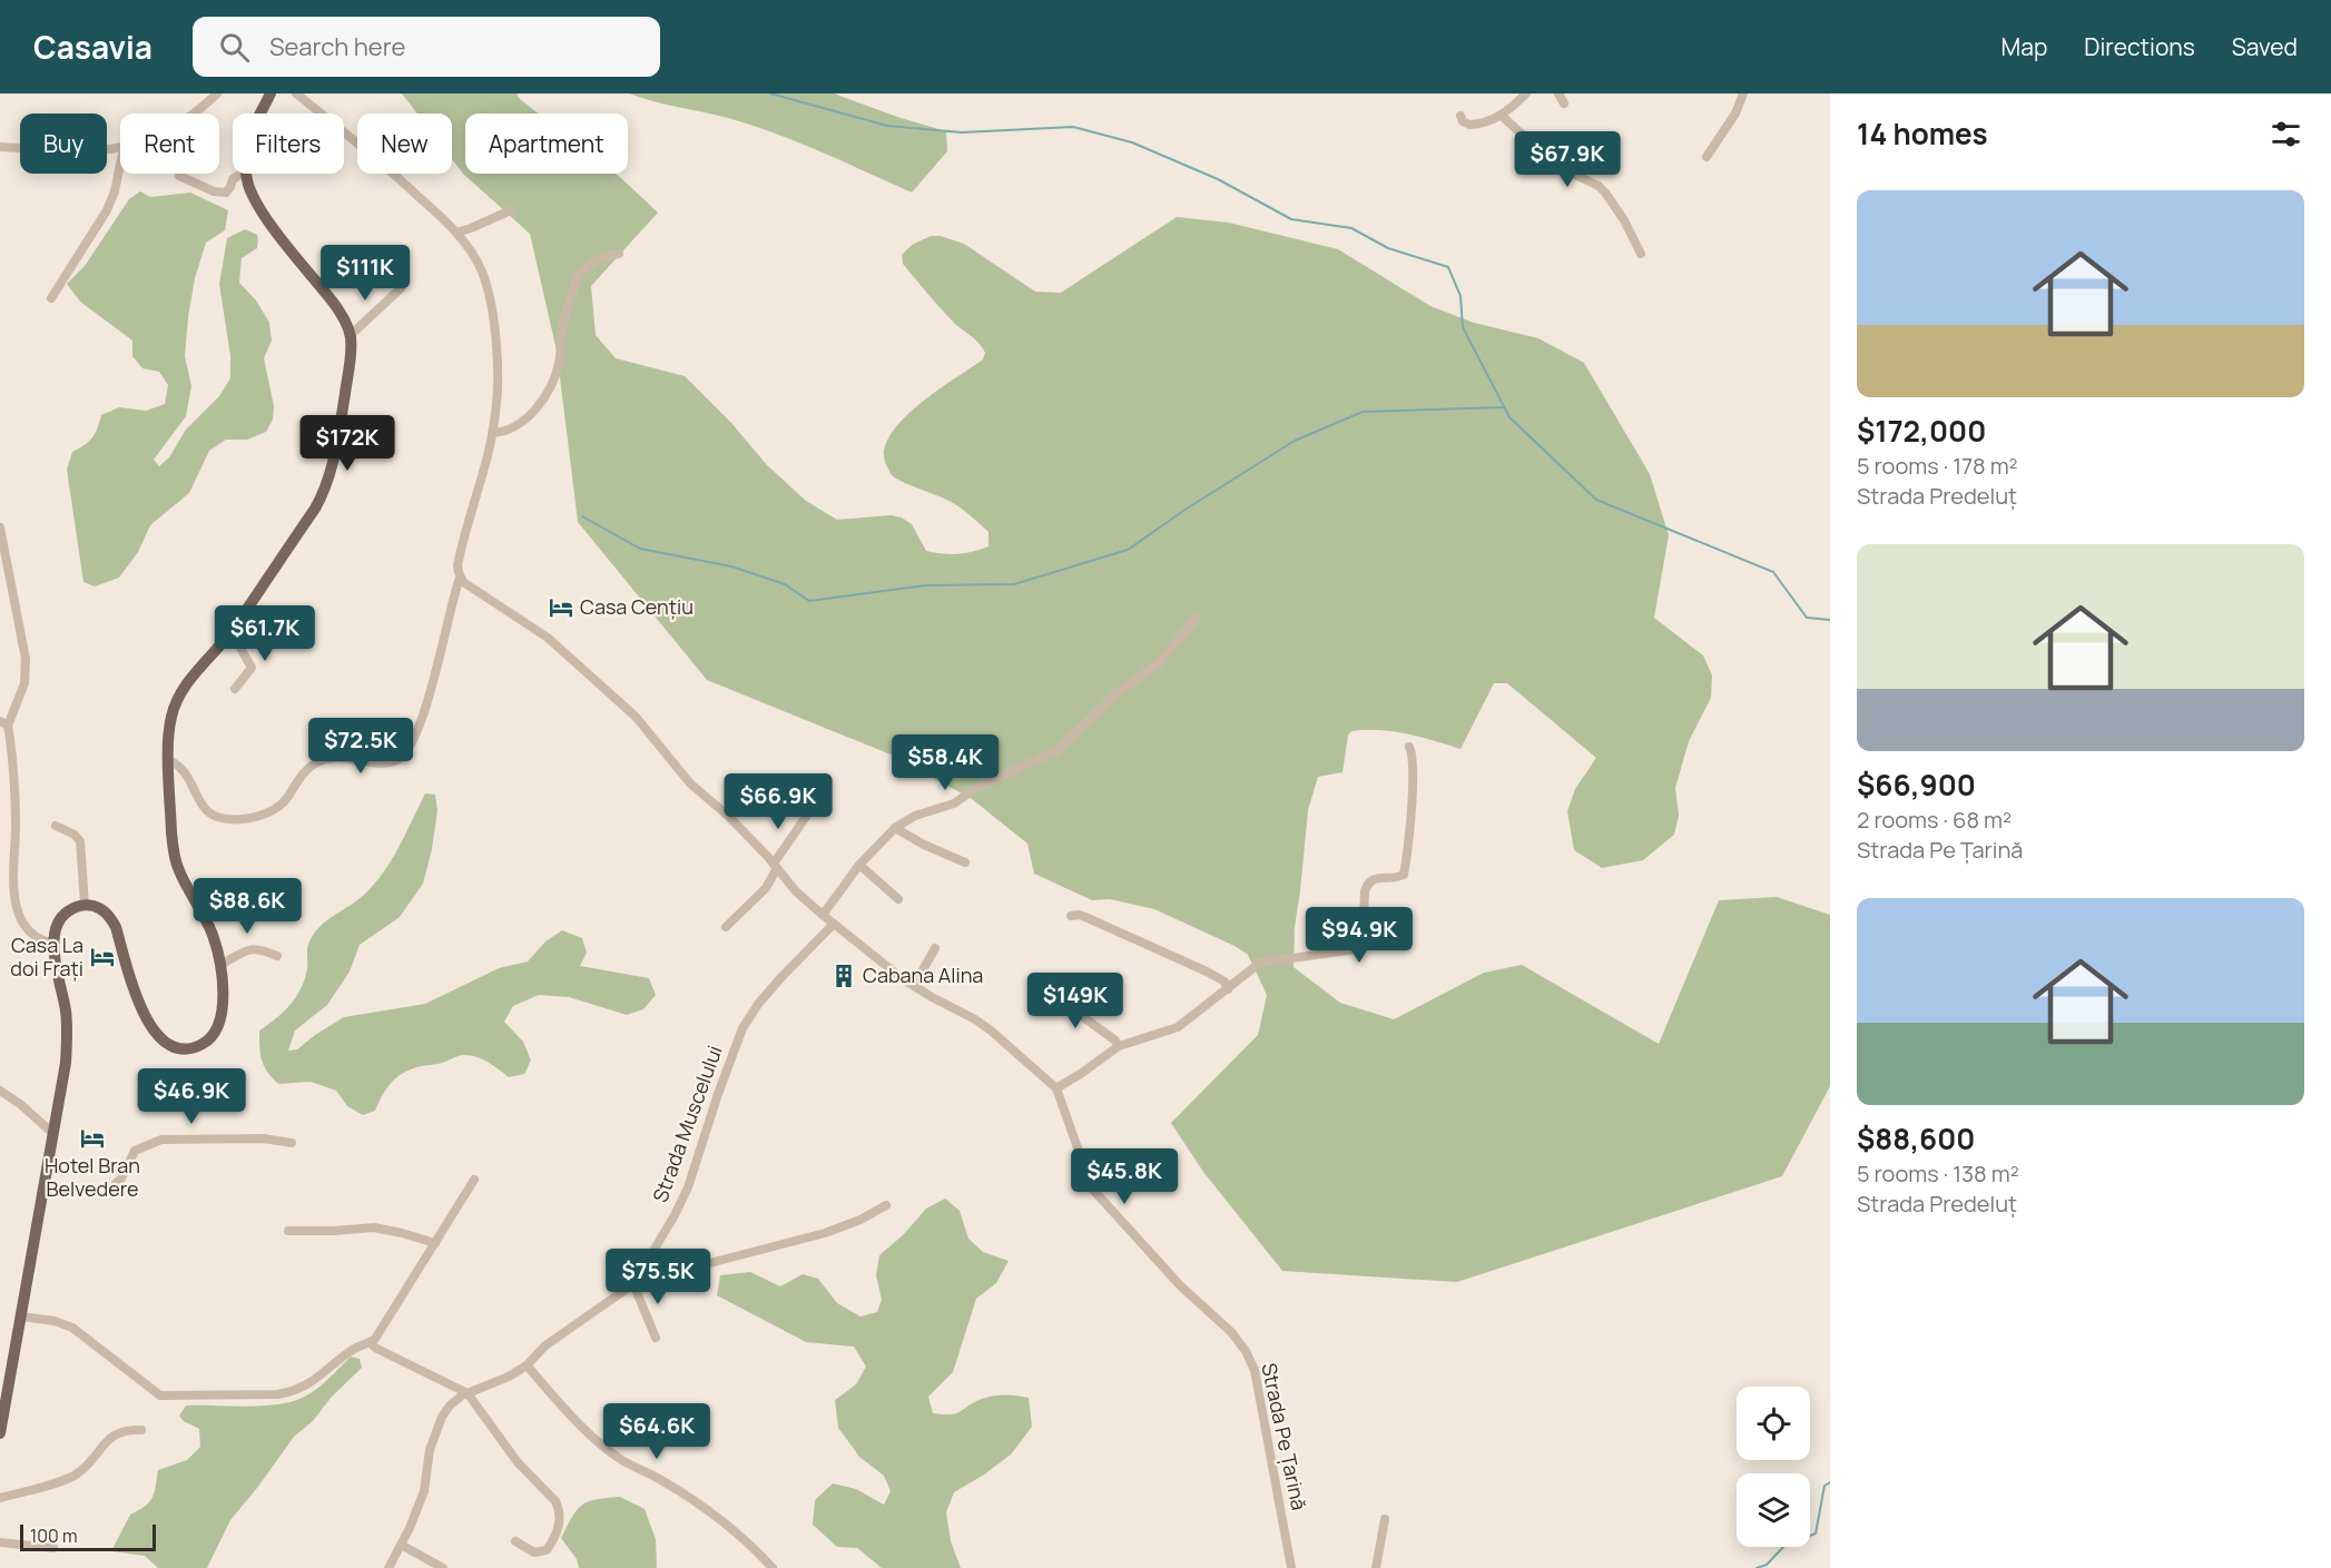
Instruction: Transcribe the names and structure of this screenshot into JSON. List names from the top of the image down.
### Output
{
  "streets": {
    "street": ["Strada Muscelului", "Strada Pe Țarină"]
  },
  "crossings": [
    ["Strada Muscelului", "Strada Pe Țarină"]
  ],
  "places": {
    "hotel": ["Casa Cențiu", "Casa La doi Frați", "Hotel Bran Belvedere"],
    "building": ["Cabana Alina"]
  },
  "scale_bar": "100 m",
  "page": {
    "header": "Casavia",
    "search": "Search here",
    "nav": ["Map", "Directions", "Saved"],
    "heading": "14 homes",
    "chip": [
      "Buy",
      "Rent",
      "Filters",
      "New",
      "Apartment"
    ],
    "price": [
      "$67.9K",
      "$111K",
      "$172K",
      "$61.7K",
      "$72.5K",
      "$58.4K",
      "$66.9K",
      "$88.6K",
      "$94.9K",
      "$149K",
      "$46.9K",
      "$45.8K",
      "$75.5K",
      "$64.6K"
    ],
    "list": [
      {
        "name": "$172,000",
        "note": "5 rooms · 178 m² · Strada Predeluț"
      },
      {
        "name": "$66,900",
        "note": "2 rooms · 68 m² · Strada Pe Țarină"
      },
      {
        "name": "$88,600",
        "note": "5 rooms · 138 m² · Strada Predeluț"
      }
    ],
    "scale": "100 m"
  }
}
